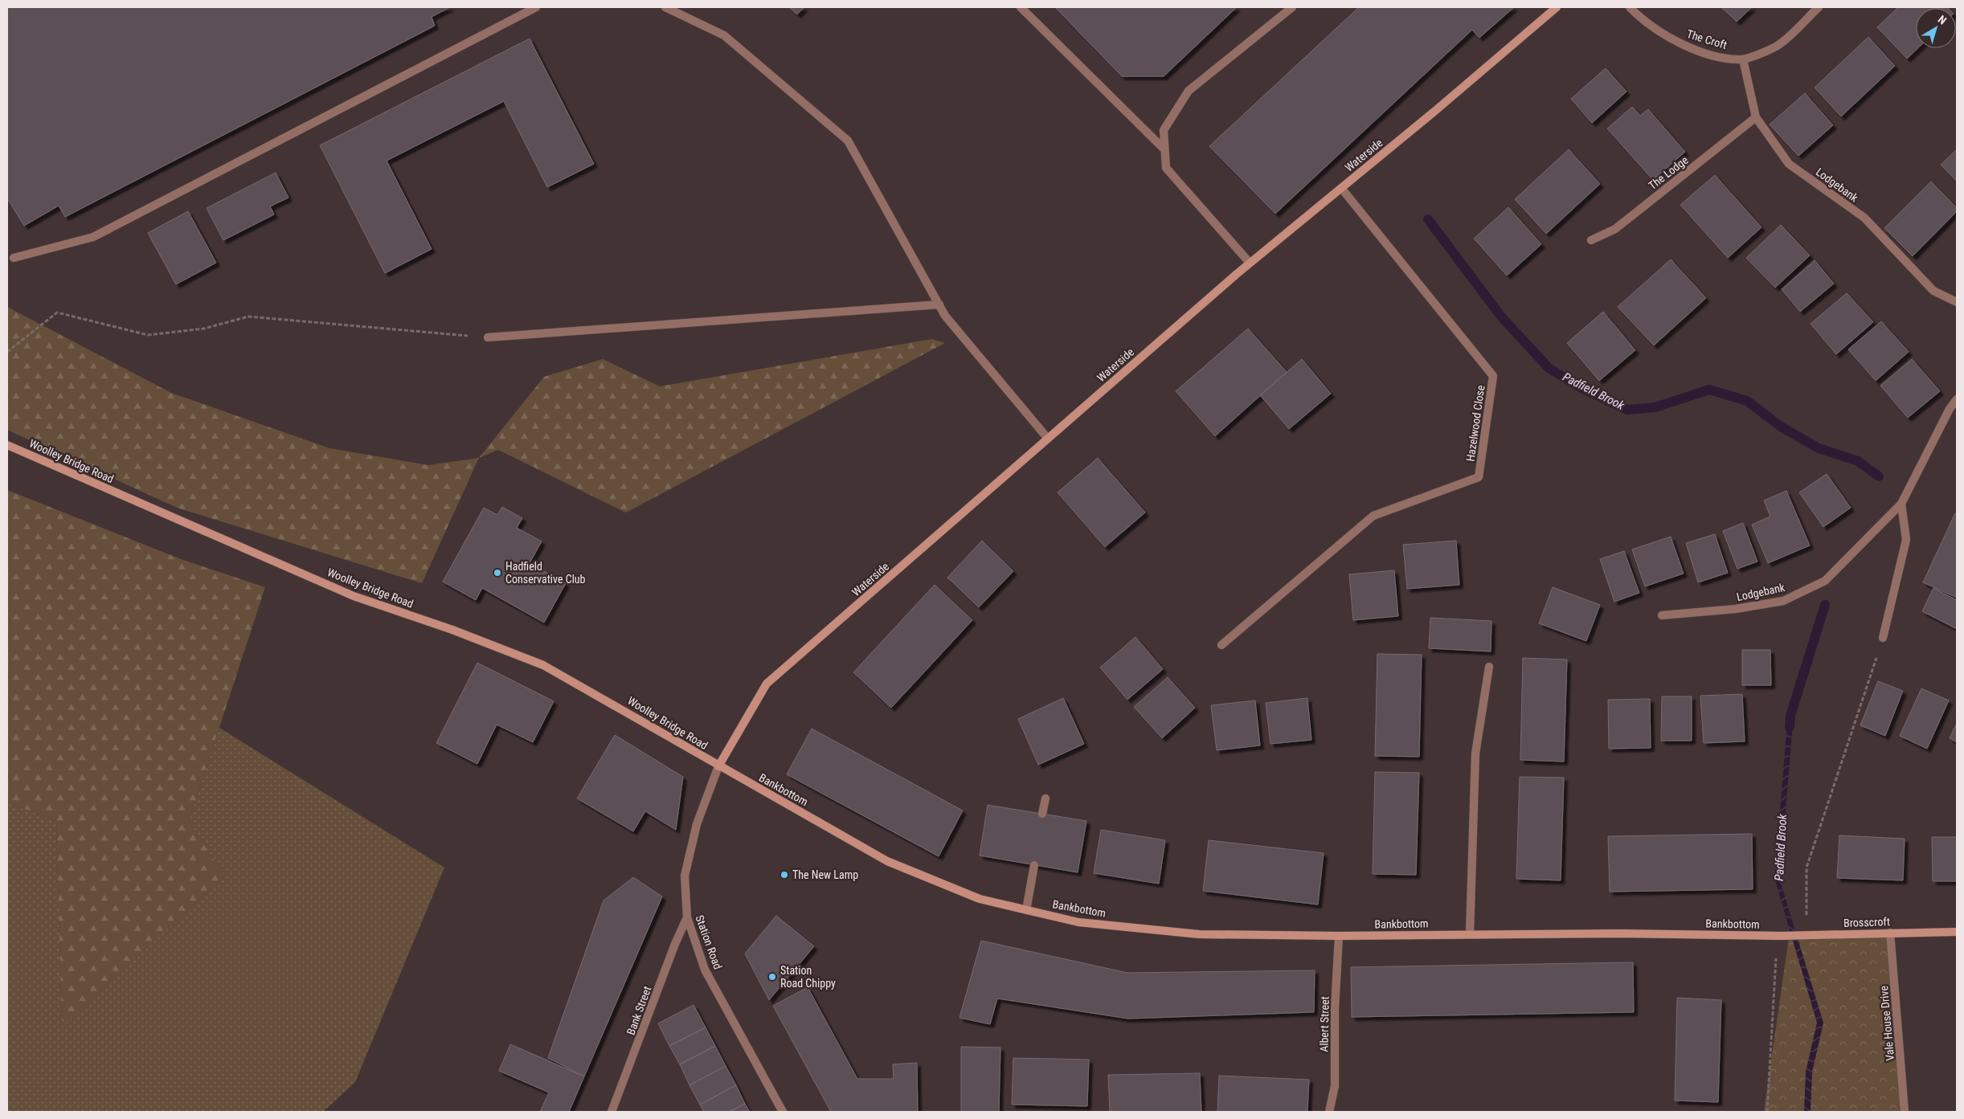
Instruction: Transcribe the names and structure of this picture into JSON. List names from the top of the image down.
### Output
{
  "streets": {
    "street": [
      "The Croft",
      "Waterside",
      "The Lodge",
      "Lodgebank",
      "Hazelwood Close",
      "Woolley Bridge Road",
      "Bankbottom",
      "Brosscroft",
      "Station Road",
      "Bank Street",
      "Vale House Drive",
      "Albert Street"
    ]
  },
  "crossings": [
    ["The Croft", "Lodgebank"],
    ["Waterside", "Hazelwood Close"],
    ["Waterside", "Woolley Bridge Road"],
    ["Waterside", "Bankbottom"],
    ["Waterside", "Station Road"],
    ["The Lodge", "Lodgebank"],
    ["Woolley Bridge Road", "Bankbottom"],
    ["Woolley Bridge Road", "Station Road"],
    ["Bankbottom", "Brosscroft"],
    ["Bankbottom", "Station Road"],
    ["Bankbottom", "Albert Street"],
    ["Brosscroft", "Vale House Drive"],
    ["Station Road", "Bank Street"]
  ],
  "water": ["Padfield Brook"],
  "places": ["Hadfield Conservative Club", "The New Lamp", "Station Road Chippy"],
  "north": "top right"
}
